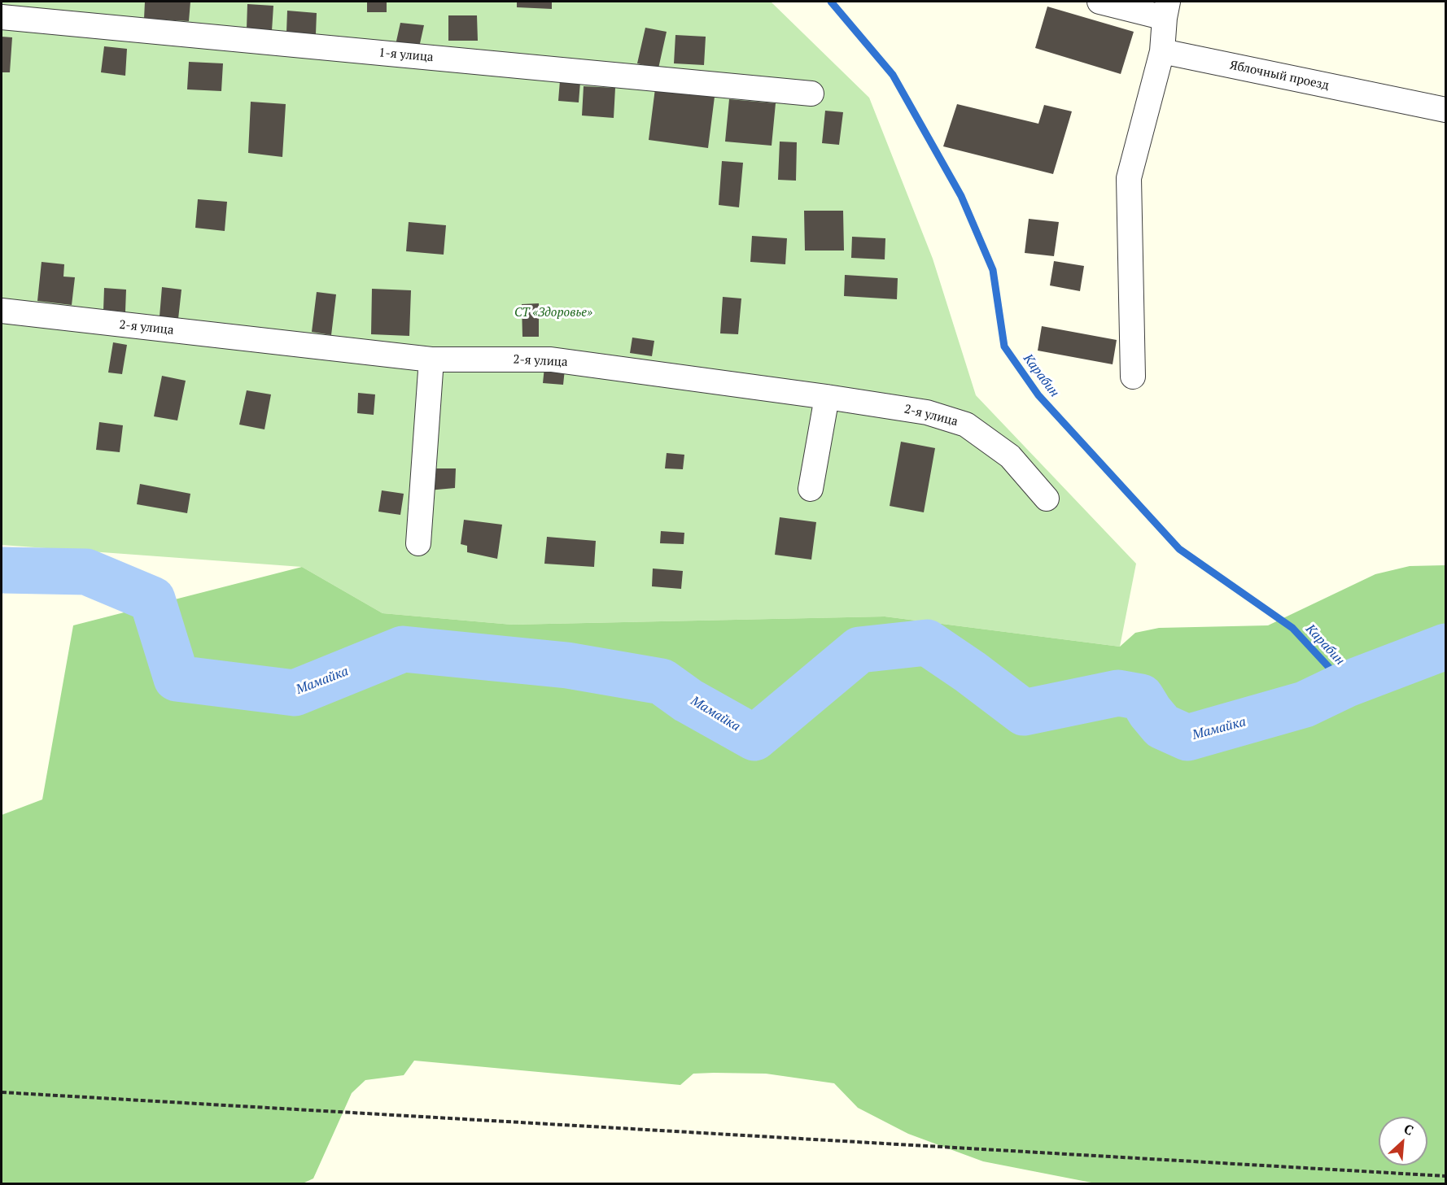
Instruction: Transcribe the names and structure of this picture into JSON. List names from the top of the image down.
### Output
{
  "streets": {
    "street": ["1-я улица", "Яблочный проезд", "2-я улица"]
  },
  "water": ["Карабин", "Мамайка"],
  "parks": ["СТ «Здоровье»"],
  "north": "top right"
}
